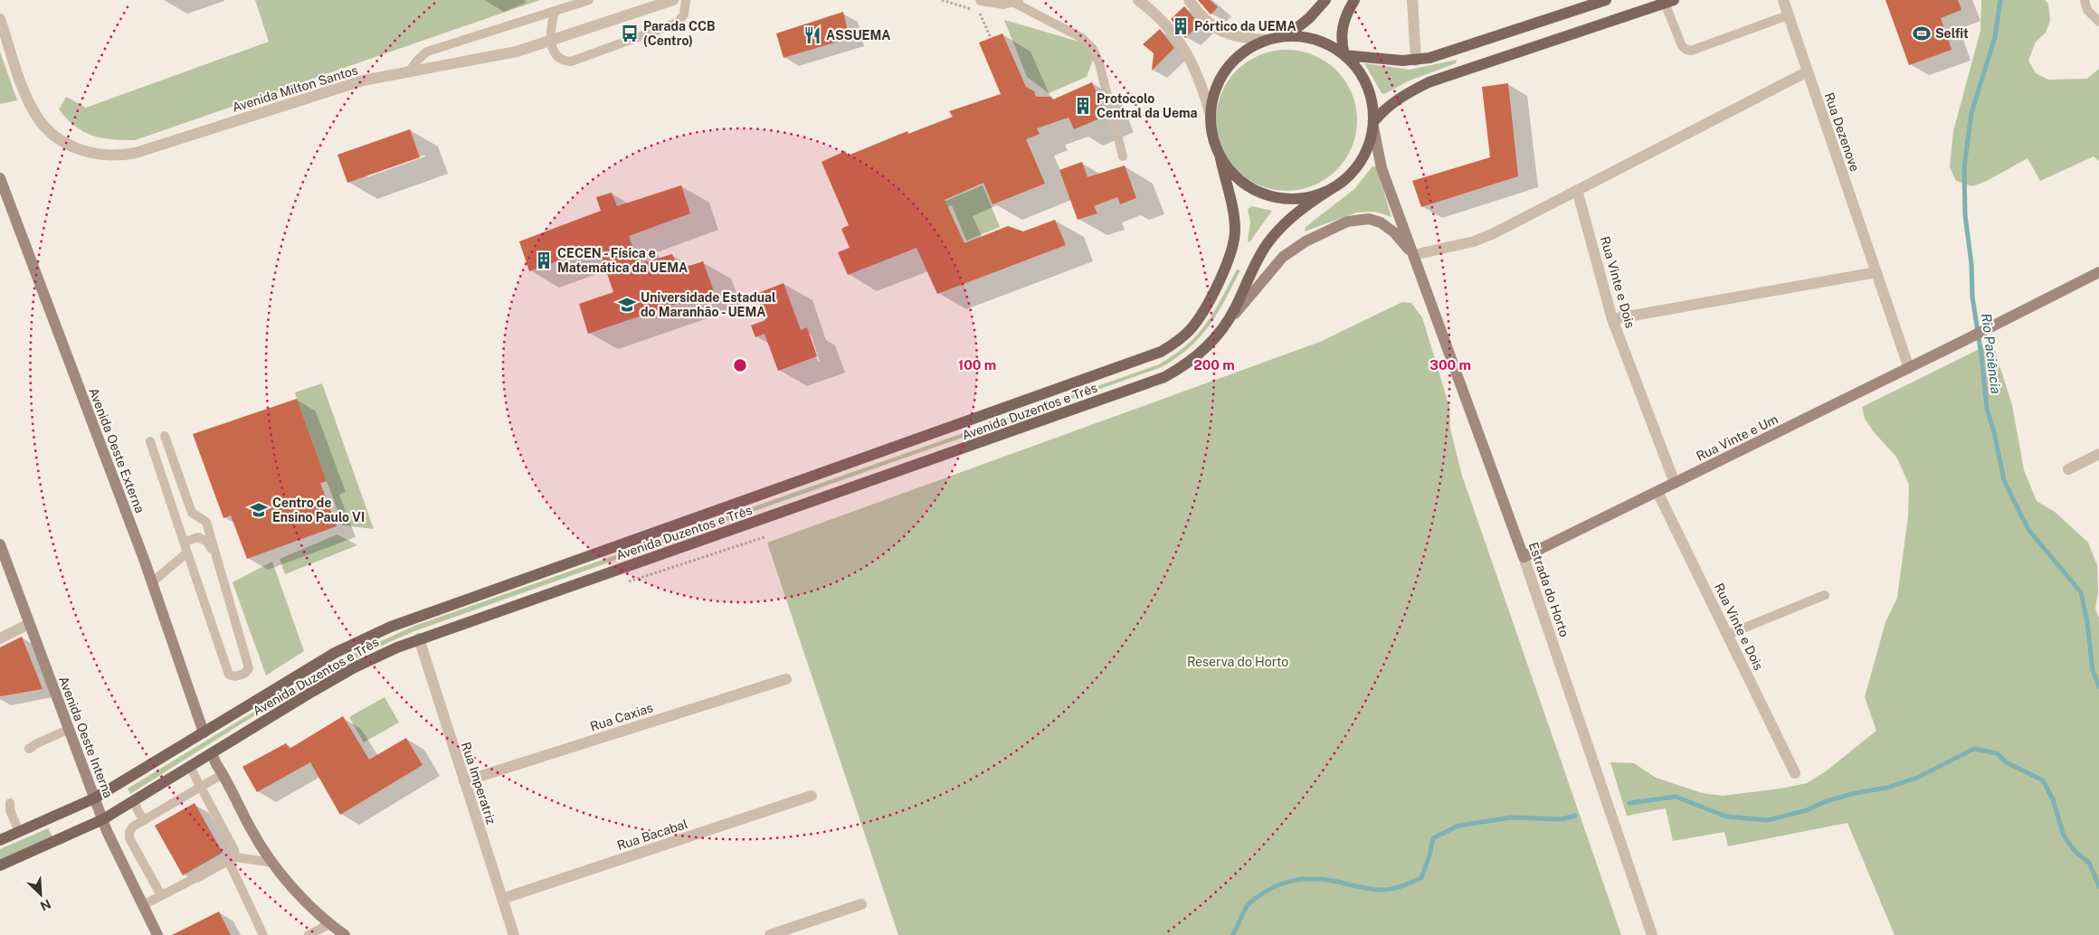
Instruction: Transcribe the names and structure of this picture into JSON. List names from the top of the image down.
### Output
{
  "streets": {
    "main road": ["Avenida Duzentos e Três"],
    "street": [
      "Avenida Milton Santos",
      "Rua Dezenove",
      "Rua Vinte e Dois",
      "Rua Vinte e Um",
      "Avenida Oeste Externa",
      "Estrada do Horto",
      "Rua Caxias",
      "Avenida Oeste Interna",
      "Rua Imperatriz",
      "Rua Bacabal"
    ]
  },
  "crossings": [
    ["Rua Dezenove", "Rua Vinte e Um"],
    ["Rua Vinte e Dois", "Rua Vinte e Um"],
    ["Avenida Duzentos e Três", "Avenida Oeste Externa"],
    ["Avenida Duzentos e Três", "Estrada do Horto"],
    ["Avenida Duzentos e Três", "Avenida Oeste Interna"],
    ["Avenida Duzentos e Três", "Rua Imperatriz"],
    ["Rua Vinte e Um", "Estrada do Horto"],
    ["Rua Caxias", "Rua Imperatriz"],
    ["Rua Imperatriz", "Rua Bacabal"]
  ],
  "water": ["Rio Paciência"],
  "parks": ["Reserva do Horto"],
  "places": {
    "building": ["Pórtico da UEMA", "Protocolo Central da Uema", "CECEN - Física e Matemática da UEMA"],
    "bus stop": ["Parada CCB (Centro)"],
    "sports": ["Selfit"],
    "restaurant": ["ASSUEMA"],
    "school or university": ["Universidade Estadual do Maranhão - UEMA", "Centro de Ensino Paulo VI"]
  },
  "north": "bottom right",
  "rings": ["100 m", "200 m", "300 m"]
}
